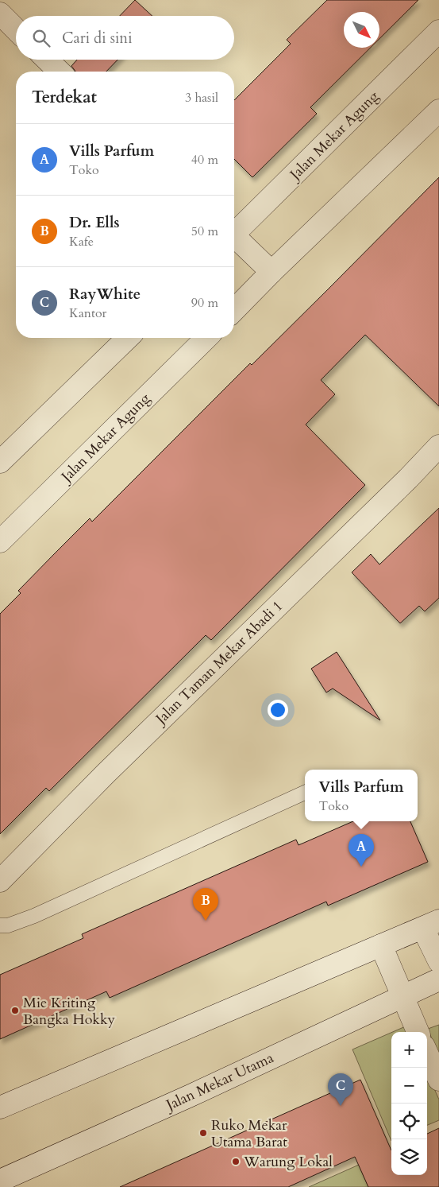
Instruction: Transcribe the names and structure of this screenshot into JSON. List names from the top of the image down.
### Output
{
  "streets": {
    "street": ["Jalan Mekar Agung", "Jalan Taman Mekar Abadi 1", "Jalan Mekar Utama"]
  },
  "places": ["Mie Kriting Bangka Hokky", "Ruko Mekar Utama Barat", "Warung Lokal"],
  "north": "bottom right",
  "page": {
    "search": "Cari di sini",
    "heading": ["Terdekat", "3 hasil"],
    "list": [
      {
        "mark": "A",
        "name": "Vills Parfum",
        "note": "Toko",
        "value": "40 m"
      },
      {
        "mark": "B",
        "name": "Dr. Ells",
        "note": "Kafe",
        "value": "50 m"
      },
      {
        "mark": "C",
        "name": "RayWhite",
        "note": "Kantor",
        "value": "90 m"
      }
    ],
    "popup": ["Vills Parfum", "Toko"],
    "pins": ["A", "B", "C"],
    "map_buttons": ["+", "−"]
  }
}
